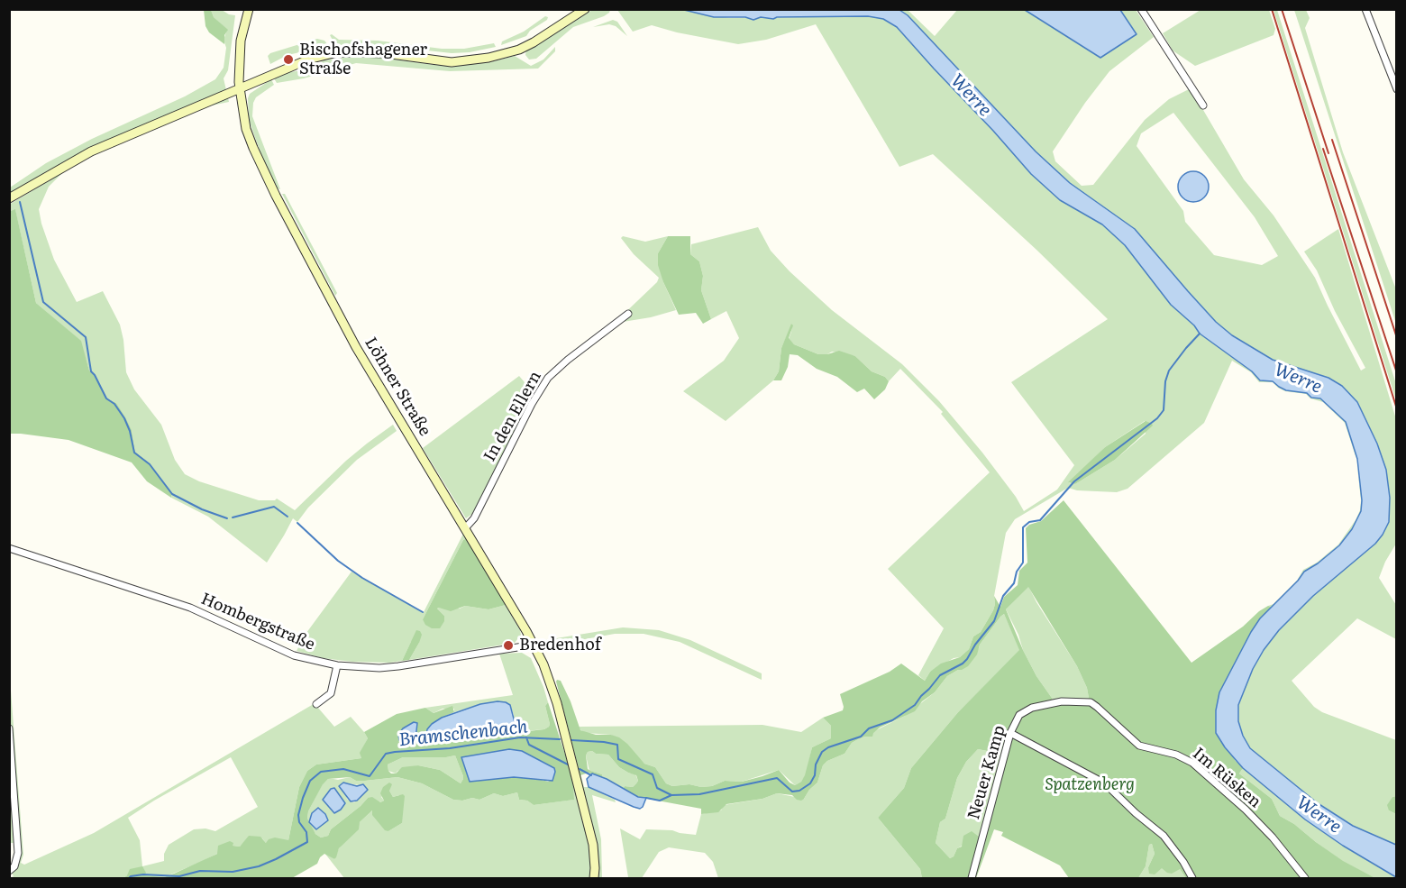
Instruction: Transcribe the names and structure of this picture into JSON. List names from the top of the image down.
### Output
{
  "streets": {
    "main road": ["Löhner Straße"],
    "street": [
      "In den Ellern",
      "Hombergstraße",
      "Neuer Kamp",
      "Im Rüsken"
    ]
  },
  "crossings": [
    ["Löhner Straße", "In den Ellern"],
    ["Löhner Straße", "Hombergstraße"],
    ["Neuer Kamp", "Im Rüsken"]
  ],
  "water": ["Werre", "Bramschenbach"],
  "parks": ["Spatzenberg"],
  "places": ["Bischofshagener Straße", "Bredenhof"]
}
